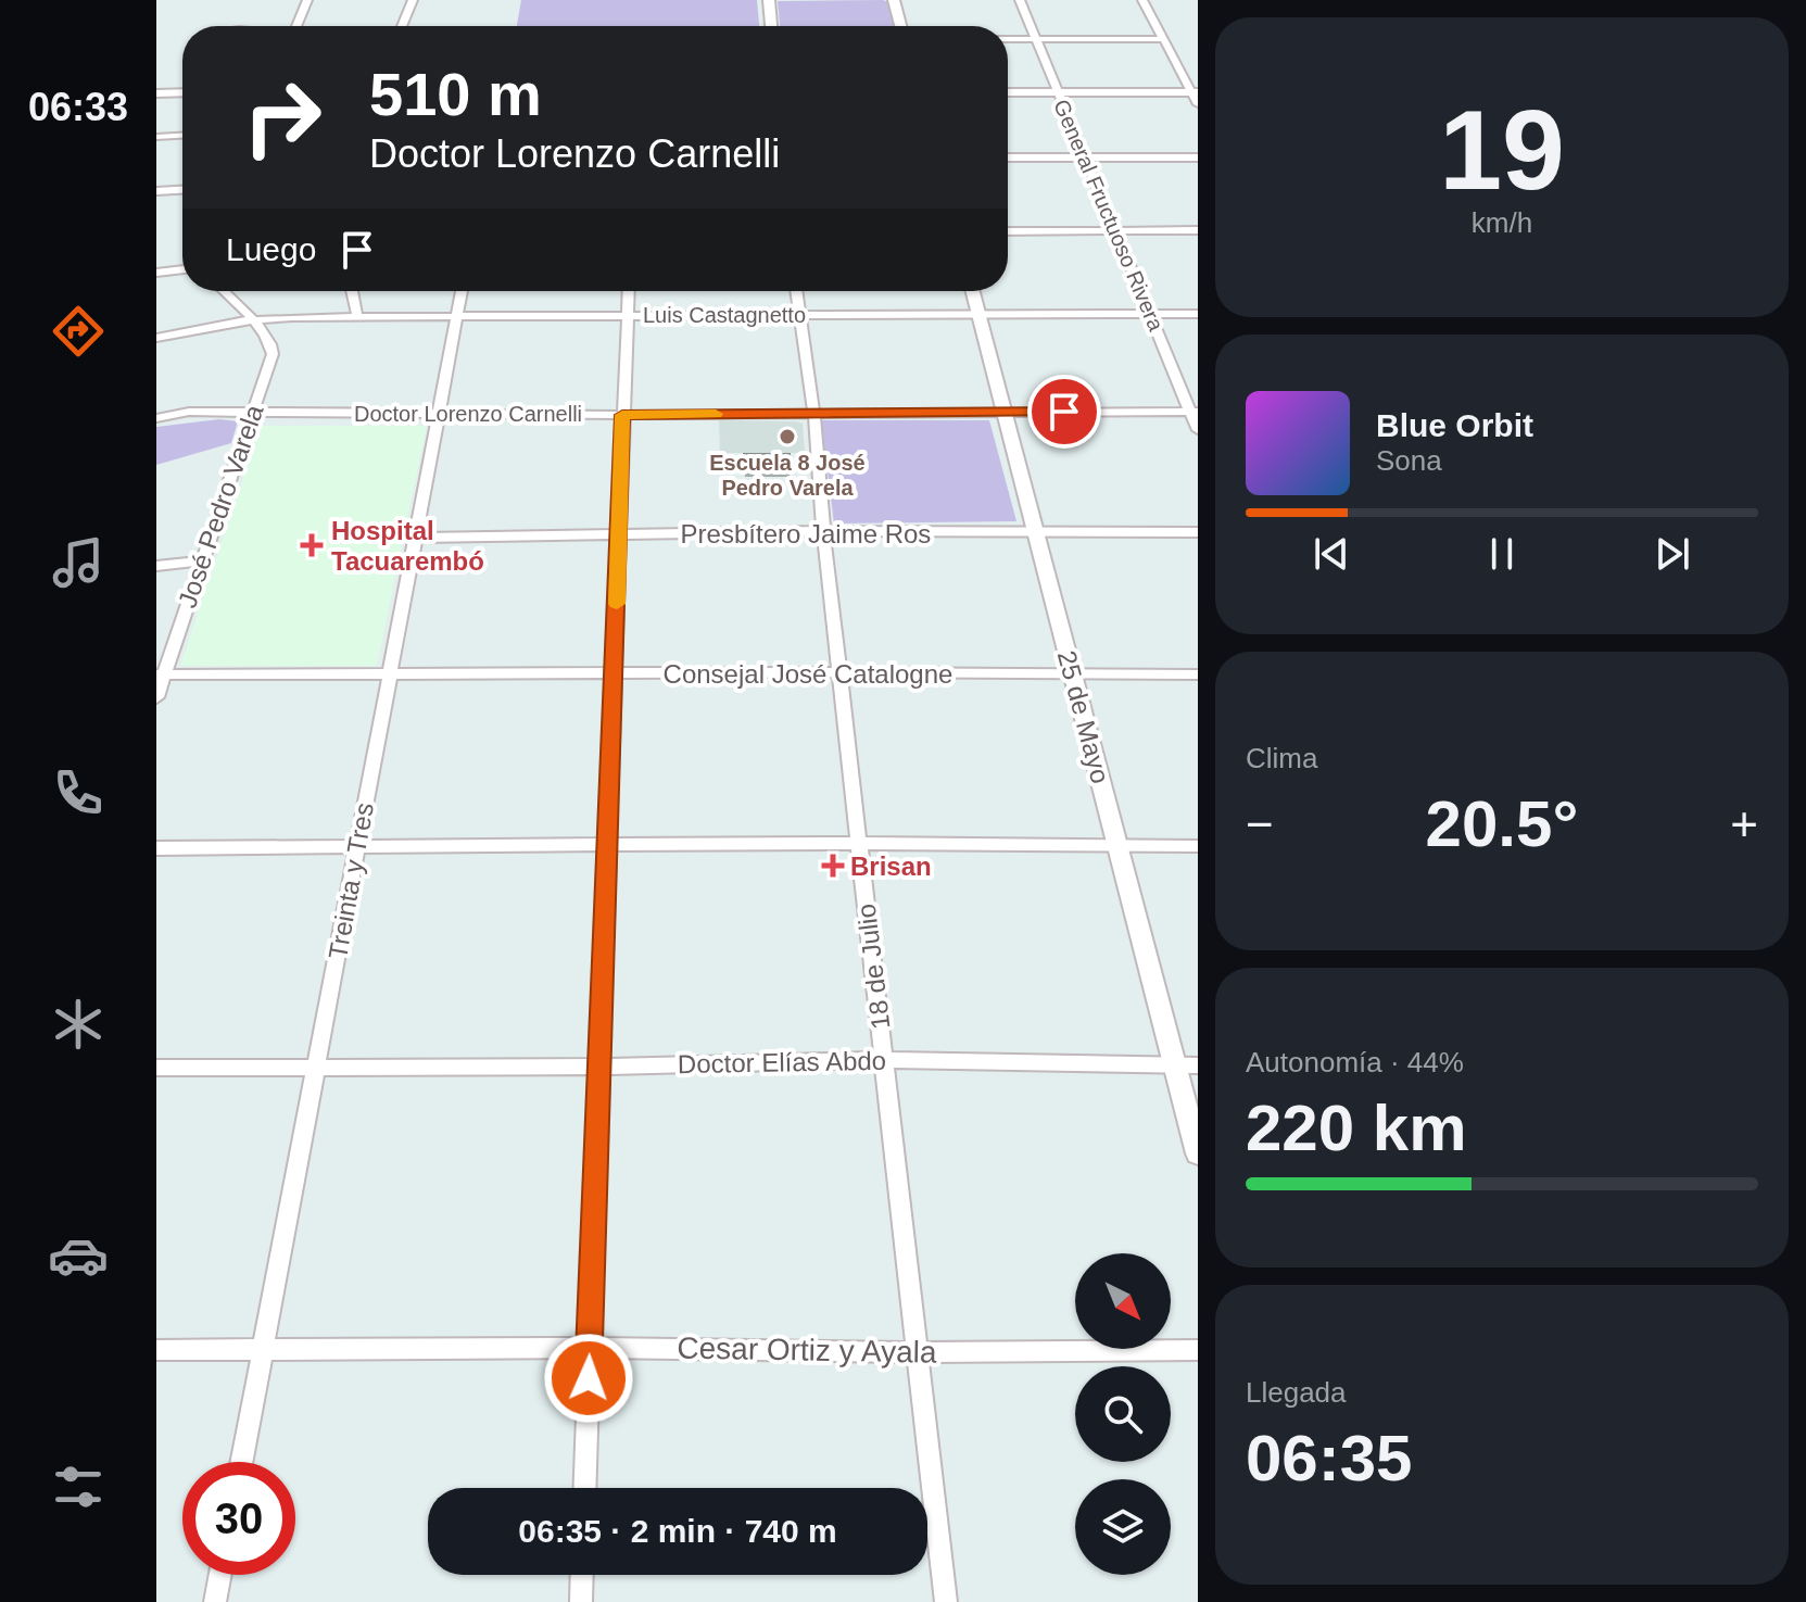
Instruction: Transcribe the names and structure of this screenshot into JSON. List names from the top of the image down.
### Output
{
  "streets": {
    "street": [
      "General Fructuoso Rivera",
      "Luis Castagnetto",
      "Doctor Lorenzo Carnelli",
      "José Pedro Varela",
      "Presbítero Jaime Ros",
      "Consejal José Catalogne",
      "25 de Mayo",
      "Treinta y Tres",
      "18 de Julio",
      "Doctor Elías Abdo",
      "Cesar Ortiz y Ayala"
    ]
  },
  "crossings": [
    ["General Fructuoso Rivera", "Luis Castagnetto"],
    ["General Fructuoso Rivera", "Doctor Lorenzo Carnelli"],
    ["Luis Castagnetto", "José Pedro Varela"],
    ["Luis Castagnetto", "25 de Mayo"],
    ["Luis Castagnetto", "Treinta y Tres"],
    ["Luis Castagnetto", "18 de Julio"],
    ["Doctor Lorenzo Carnelli", "José Pedro Varela"],
    ["Doctor Lorenzo Carnelli", "25 de Mayo"],
    ["Doctor Lorenzo Carnelli", "Treinta y Tres"],
    ["Doctor Lorenzo Carnelli", "18 de Julio"],
    ["José Pedro Varela", "Consejal José Catalogne"],
    ["Presbítero Jaime Ros", "25 de Mayo"],
    ["Presbítero Jaime Ros", "Treinta y Tres"],
    ["Presbítero Jaime Ros", "18 de Julio"],
    ["Consejal José Catalogne", "25 de Mayo"],
    ["Consejal José Catalogne", "Treinta y Tres"],
    ["Consejal José Catalogne", "18 de Julio"],
    ["25 de Mayo", "Doctor Elías Abdo"],
    ["Treinta y Tres", "Doctor Elías Abdo"],
    ["Treinta y Tres", "Cesar Ortiz y Ayala"],
    ["18 de Julio", "Doctor Elías Abdo"],
    ["18 de Julio", "Cesar Ortiz y Ayala"]
  ],
  "places": {
    "other": ["Escuela 8 José Pedro Varela"],
    "health": ["Hospital Tacuarembó", "Brisan"]
  },
  "north": "bottom right",
  "page": {
    "tabs": "06:33",
    "tile": [
      ["19", "km/h"],
      "Clima",
      ["Autonomía · 44%", "220 km"],
      ["Llegada", "06:35"]
    ],
    "turn": ["510 m", "Doctor Lorenzo Carnelli"],
    "then": "Luego",
    "song": ["Blue Orbit", "Sona"],
    "heat": ["−", "20.5°", "+"],
    "limit": "30",
    "trip": "06:35 · 2 min · 740 m"
  }
}
